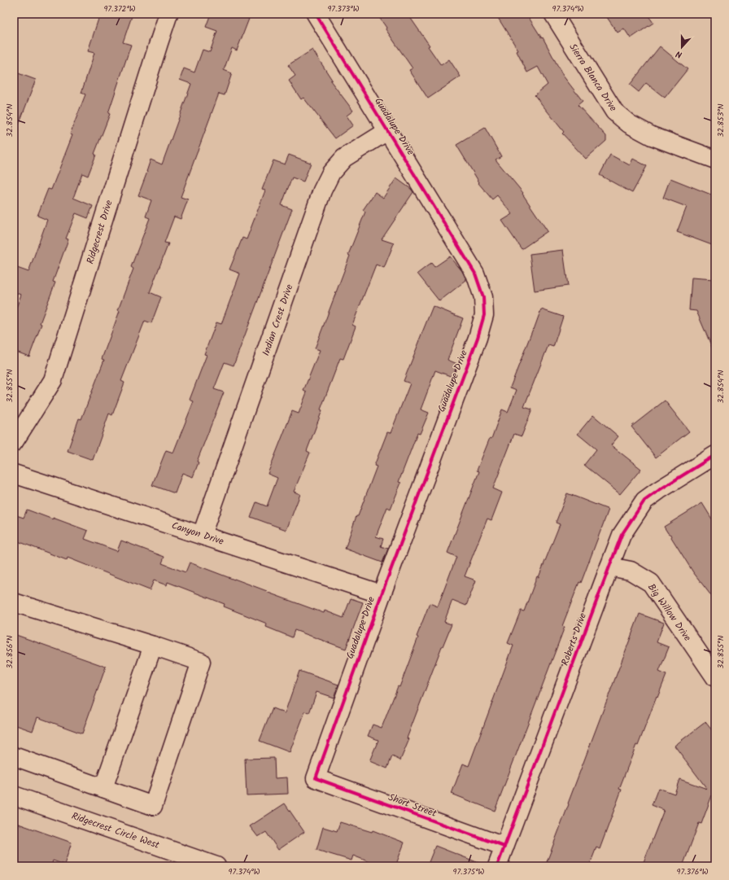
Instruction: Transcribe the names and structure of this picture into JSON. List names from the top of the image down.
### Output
{
  "streets": {
    "street": [
      "Sierra Blanca Drive",
      "Guadalupe Drive",
      "Ridgecrest Drive",
      "Indian Crest Drive",
      "Canyon Drive",
      "Big Willow Drive",
      "Roberts Drive",
      "Short Street",
      "Ridgecrest Circle West"
    ]
  },
  "crossings": [
    ["Guadalupe Drive", "Indian Crest Drive"],
    ["Guadalupe Drive", "Canyon Drive"],
    ["Guadalupe Drive", "Short Street"],
    ["Indian Crest Drive", "Canyon Drive"],
    ["Big Willow Drive", "Roberts Drive"],
    ["Roberts Drive", "Short Street"]
  ],
  "north": "bottom",
  "coordinates": [
    "97.372°W",
    "97.373°W",
    "97.374°W",
    "32.854°N",
    "32.853°N",
    "32.855°N",
    "32.856°N",
    "97.375°W",
    "97.376°W"
  ]
}
